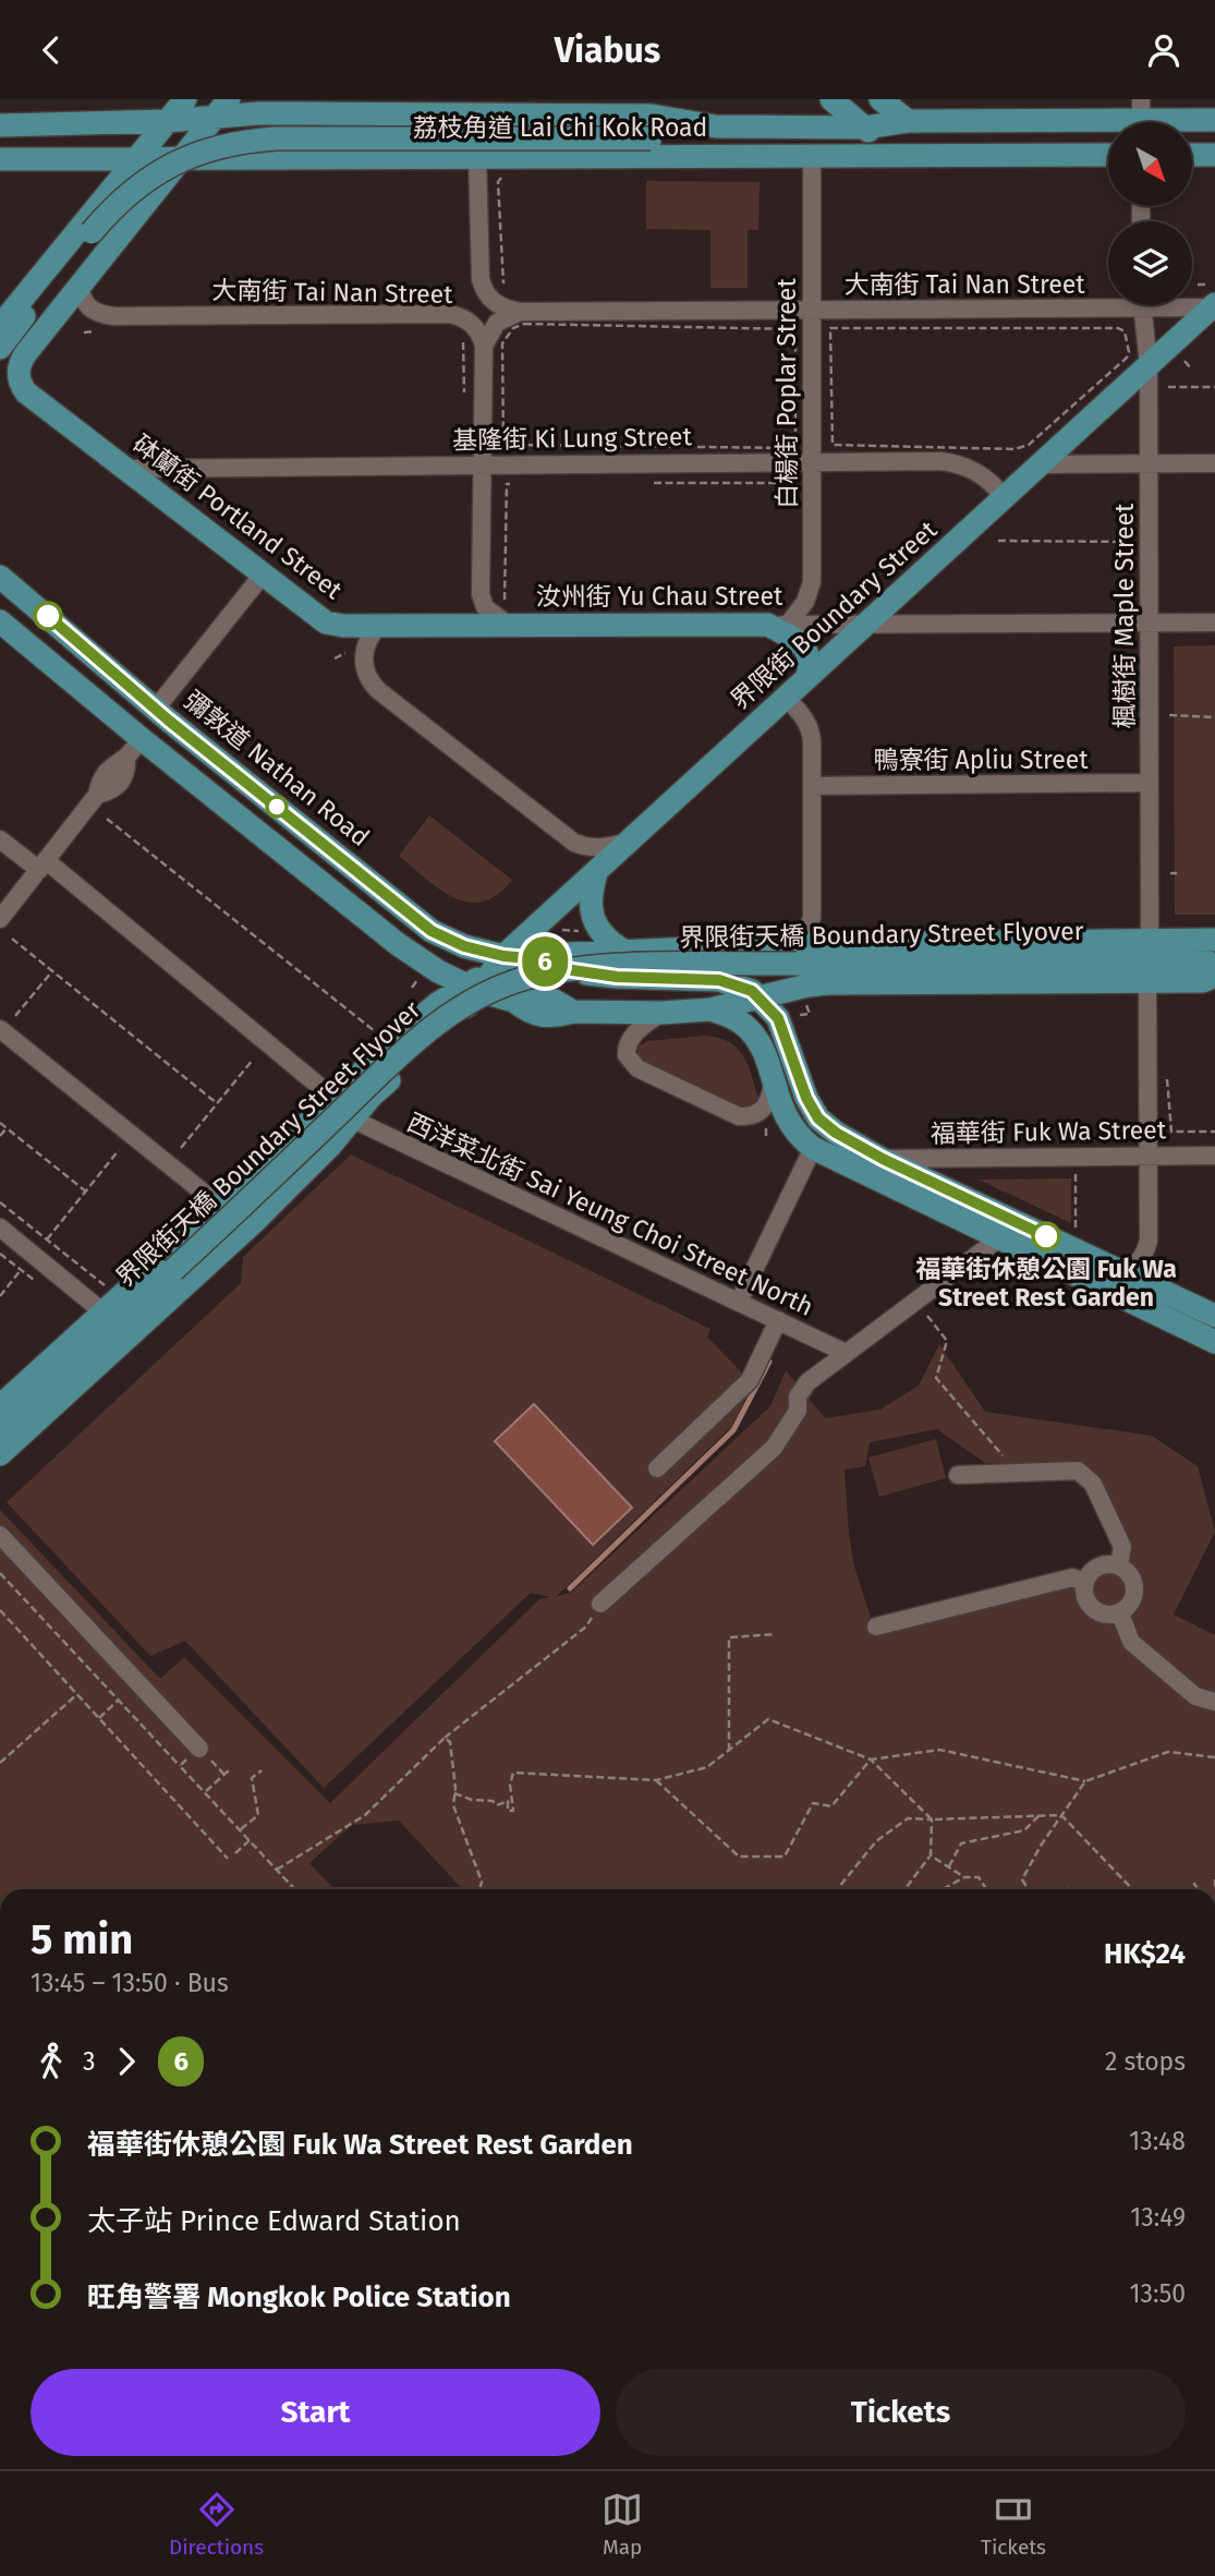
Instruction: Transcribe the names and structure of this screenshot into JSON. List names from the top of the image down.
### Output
{
  "streets": {
    "main road": [
      "荔枝角道 Lai Chi Kok Road",
      "砵蘭街 Portland Street",
      "汝州街 Yu Chau Street",
      "界限街 Boundary Street",
      "彌敦道 Nathan Road",
      "界限街天橋 Boundary Street Flyover"
    ],
    "street": [
      "大南街 Tai Nan Street",
      "白楊街 Poplar Street",
      "基隆街 Ki Lung Street",
      "楓樹街 Maple Street",
      "鴨寮街 Apliu Street",
      "福華街 Fuk Wa Street",
      "西洋菜北街 Sai Yeung Choi Street North"
    ]
  },
  "crossings": [
    ["荔枝角道 Lai Chi Kok Road", "白楊街 Poplar Street"],
    ["大南街 Tai Nan Street", "白楊街 Poplar Street"],
    ["大南街 Tai Nan Street", "界限街 Boundary Street"],
    ["白楊街 Poplar Street", "基隆街 Ki Lung Street"],
    ["白楊街 Poplar Street", "汝州街 Yu Chau Street"],
    ["基隆街 Ki Lung Street", "砵蘭街 Portland Street"],
    ["基隆街 Ki Lung Street", "界限街 Boundary Street"],
    ["砵蘭街 Portland Street", "汝州街 Yu Chau Street"],
    ["汝州街 Yu Chau Street", "界限街 Boundary Street"],
    ["汝州街 Yu Chau Street", "楓樹街 Maple Street"],
    ["界限街 Boundary Street", "楓樹街 Maple Street"],
    ["界限街 Boundary Street", "彌敦道 Nathan Road"],
    ["界限街 Boundary Street", "西洋菜北街 Sai Yeung Choi Street North"],
    ["楓樹街 Maple Street", "鴨寮街 Apliu Street"]
  ],
  "places": ["福華街休憩公園 Fuk Wa Street Rest Garden"],
  "lines": ["bus line 6"],
  "north": "bottom right",
  "page": {
    "header": "Viabus",
    "on_map": "6",
    "heading": ["5 min", "13:45 – 13:50 · Bus", "HK$24"],
    "legs": ["3", "6", "2 stops"],
    "list": [
      {
        "name": "福華街休憩公園 Fuk Wa Street Rest Garden",
        "value": "13:48"
      },
      {
        "name": "太子站 Prince Edward Station",
        "value": "13:49"
      },
      {
        "name": "旺角警署 Mongkok Police Station",
        "value": "13:50"
      }
    ],
    "buttons": ["Start", "Tickets"],
    "tabs": ["Directions", "Map", "Tickets"]
  }
}
